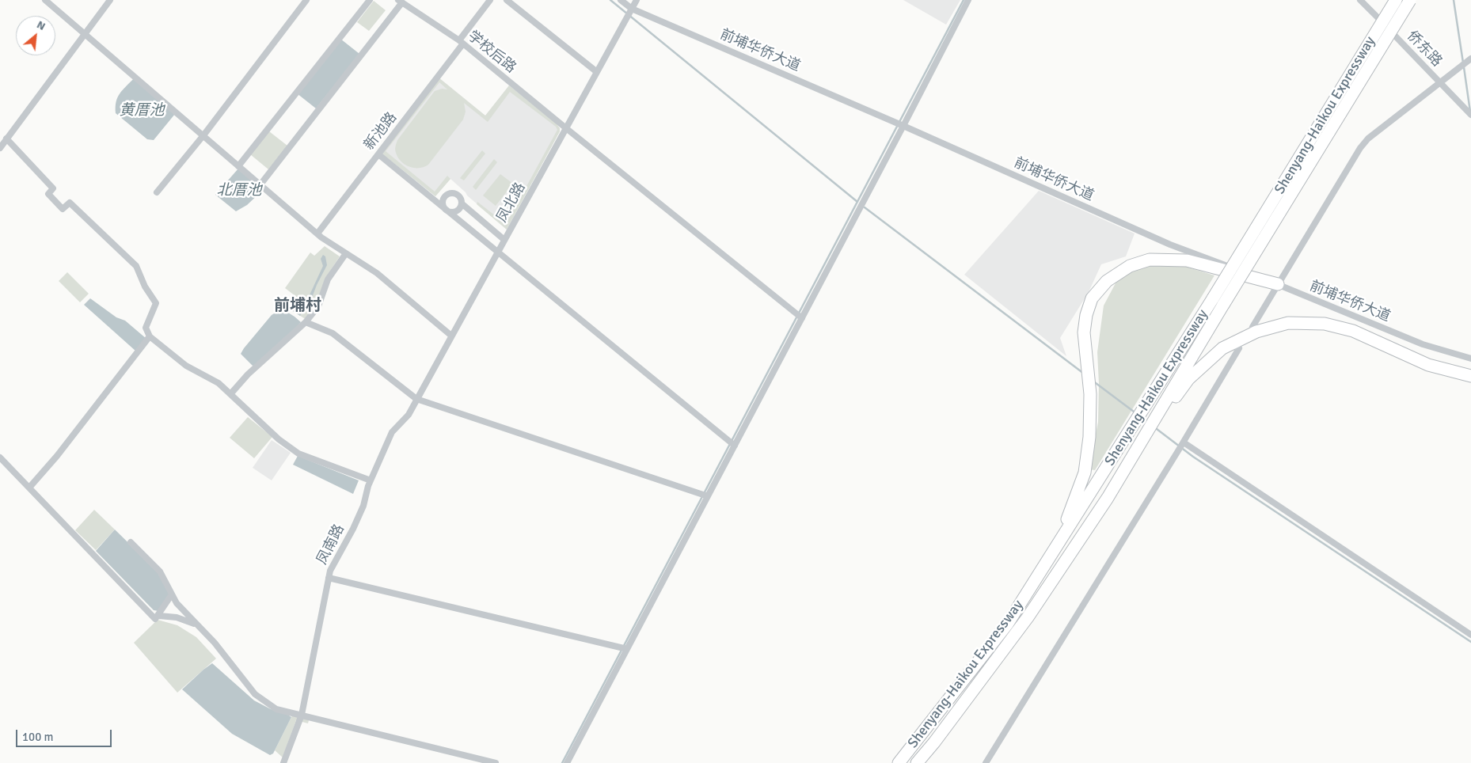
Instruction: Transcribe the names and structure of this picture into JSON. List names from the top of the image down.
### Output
{
  "streets": {
    "highway": ["Shenyang-Haikou Expressway"],
    "street": [
      "侨东路",
      "前埔华侨大道",
      "学校后路",
      "新池路",
      "凤北路",
      "凤南路"
    ]
  },
  "crossings": [
    ["前埔华侨大道", "凤北路"],
    ["学校后路", "新池路"],
    ["学校后路", "凤北路"],
    ["凤北路", "凤南路"]
  ],
  "districts": ["前埔村"],
  "water": ["黄厝池", "北厝池"],
  "scale_bar": "100 m",
  "north": "top right"
}
